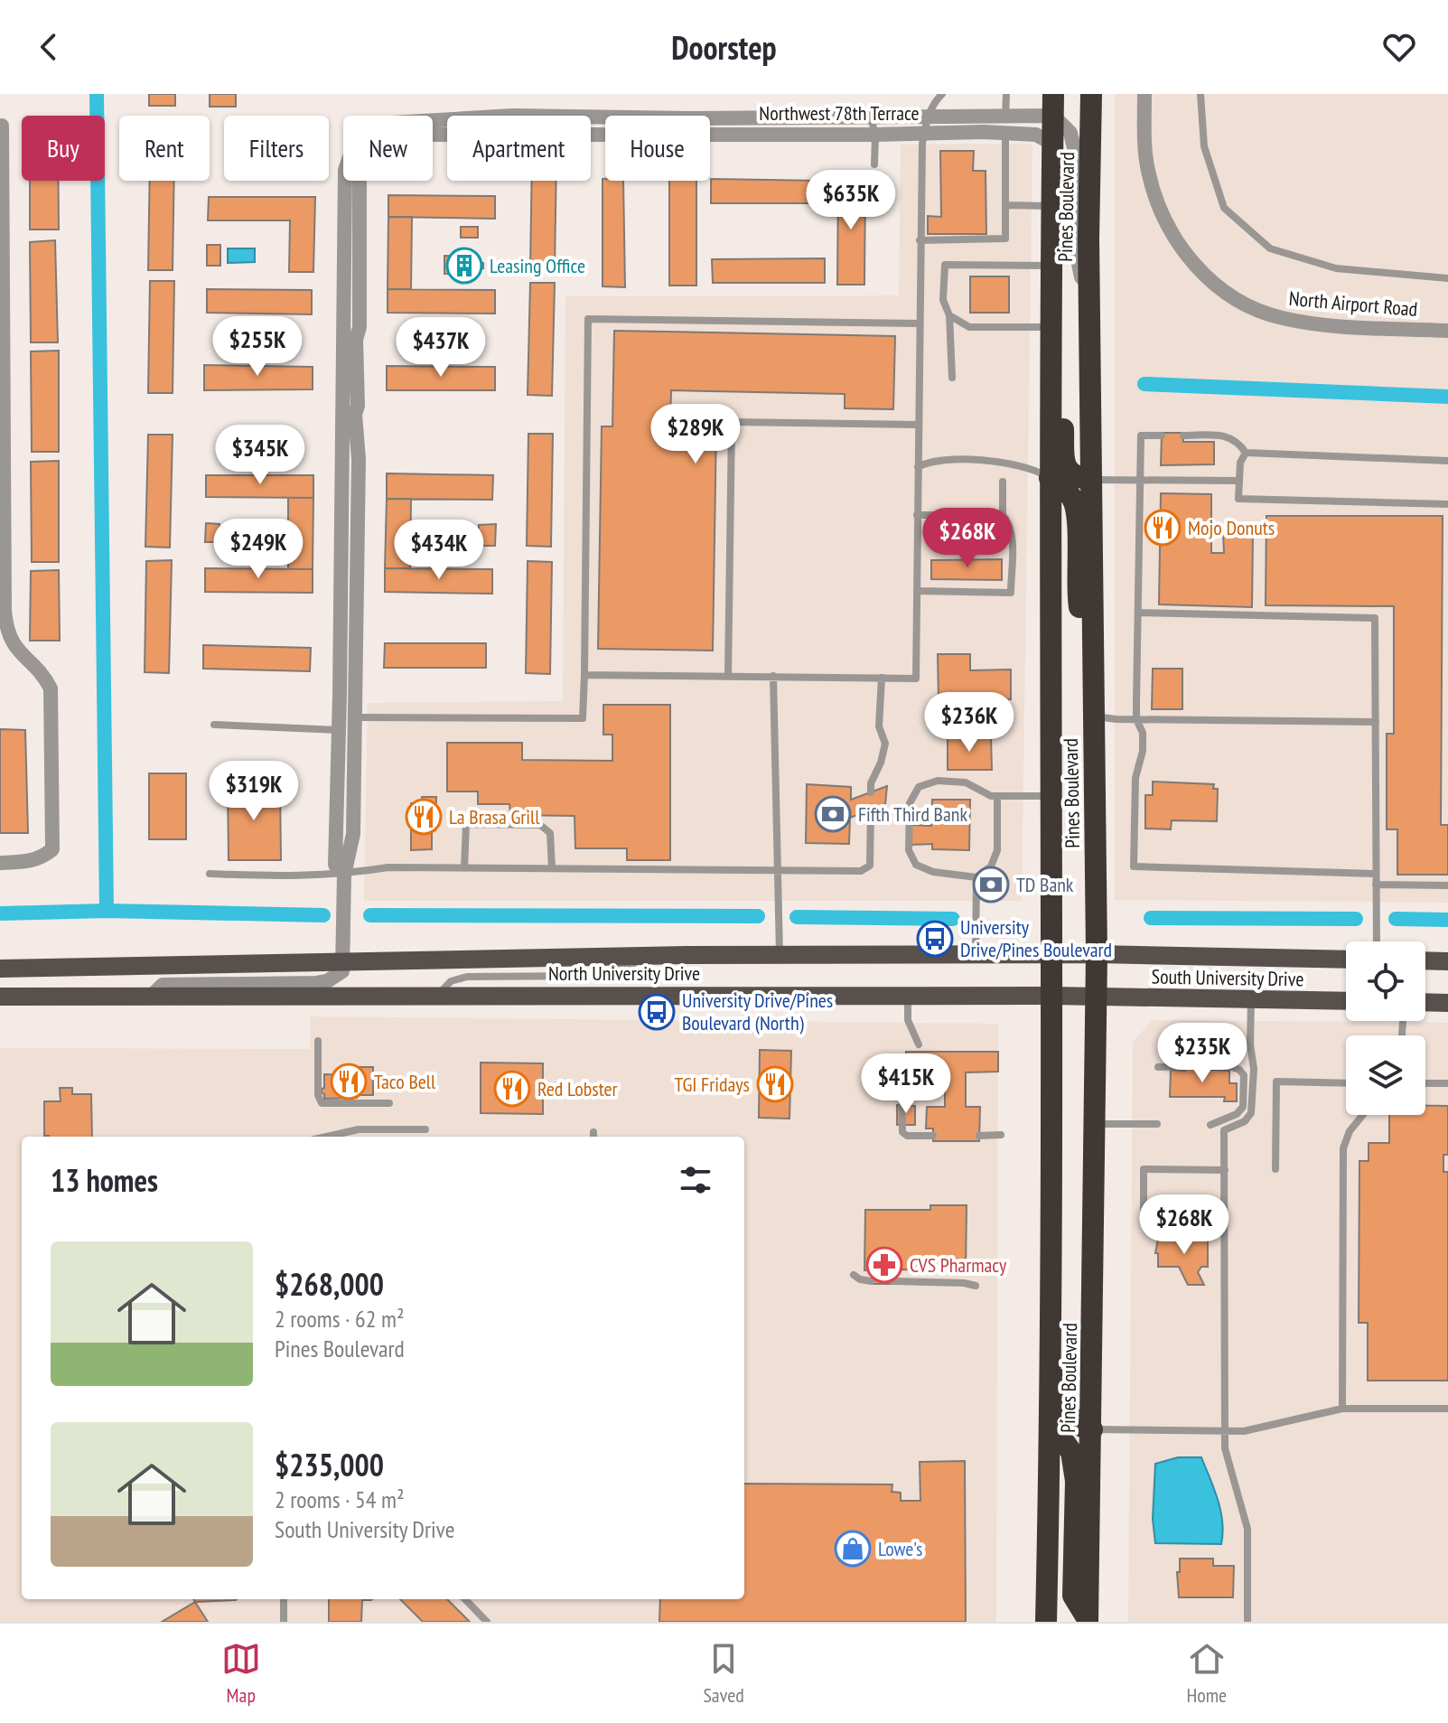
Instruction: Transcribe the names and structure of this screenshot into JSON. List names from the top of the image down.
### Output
{
  "streets": {
    "highway": ["Pines Boulevard"],
    "main road": ["North University Drive", "South University Drive"],
    "street": ["Northwest 78th Terrace", "North Airport Road"]
  },
  "crossings": [
    ["Northwest 78th Terrace", "Pines Boulevard"],
    ["Pines Boulevard", "North University Drive"],
    ["Pines Boulevard", "South University Drive"],
    ["North University Drive", "South University Drive"]
  ],
  "places": {
    "building": ["Leasing Office"],
    "restaurant": [
      "Mojo Donuts",
      "La Brasa Grill",
      "Taco Bell",
      "TGI Fridays",
      "Red Lobster"
    ],
    "bank": ["Fifth Third Bank", "TD Bank"],
    "bus stop": ["University Drive/Pines Boulevard", "University Drive/Pines Boulevard (North)"],
    "pharmacy": ["CVS Pharmacy"],
    "shop": ["Lowe's"]
  },
  "page": {
    "header": "Doorstep",
    "chip": [
      "Buy",
      "Rent",
      "Filters",
      "New",
      "Apartment",
      "House"
    ],
    "price": [
      "$635K",
      "$255K",
      "$437K",
      "$289K",
      "$345K",
      "$268K",
      "$249K",
      "$434K",
      "$236K",
      "$319K",
      "$235K",
      "$415K",
      "$268K"
    ],
    "heading": "13 homes",
    "list": [
      {
        "name": "$268,000",
        "note": "2 rooms · 62 m² · Pines Boulevard"
      },
      {
        "name": "$235,000",
        "note": "2 rooms · 54 m² · South University Drive"
      }
    ],
    "tabs": ["Map", "Saved", "Home"]
  }
}
